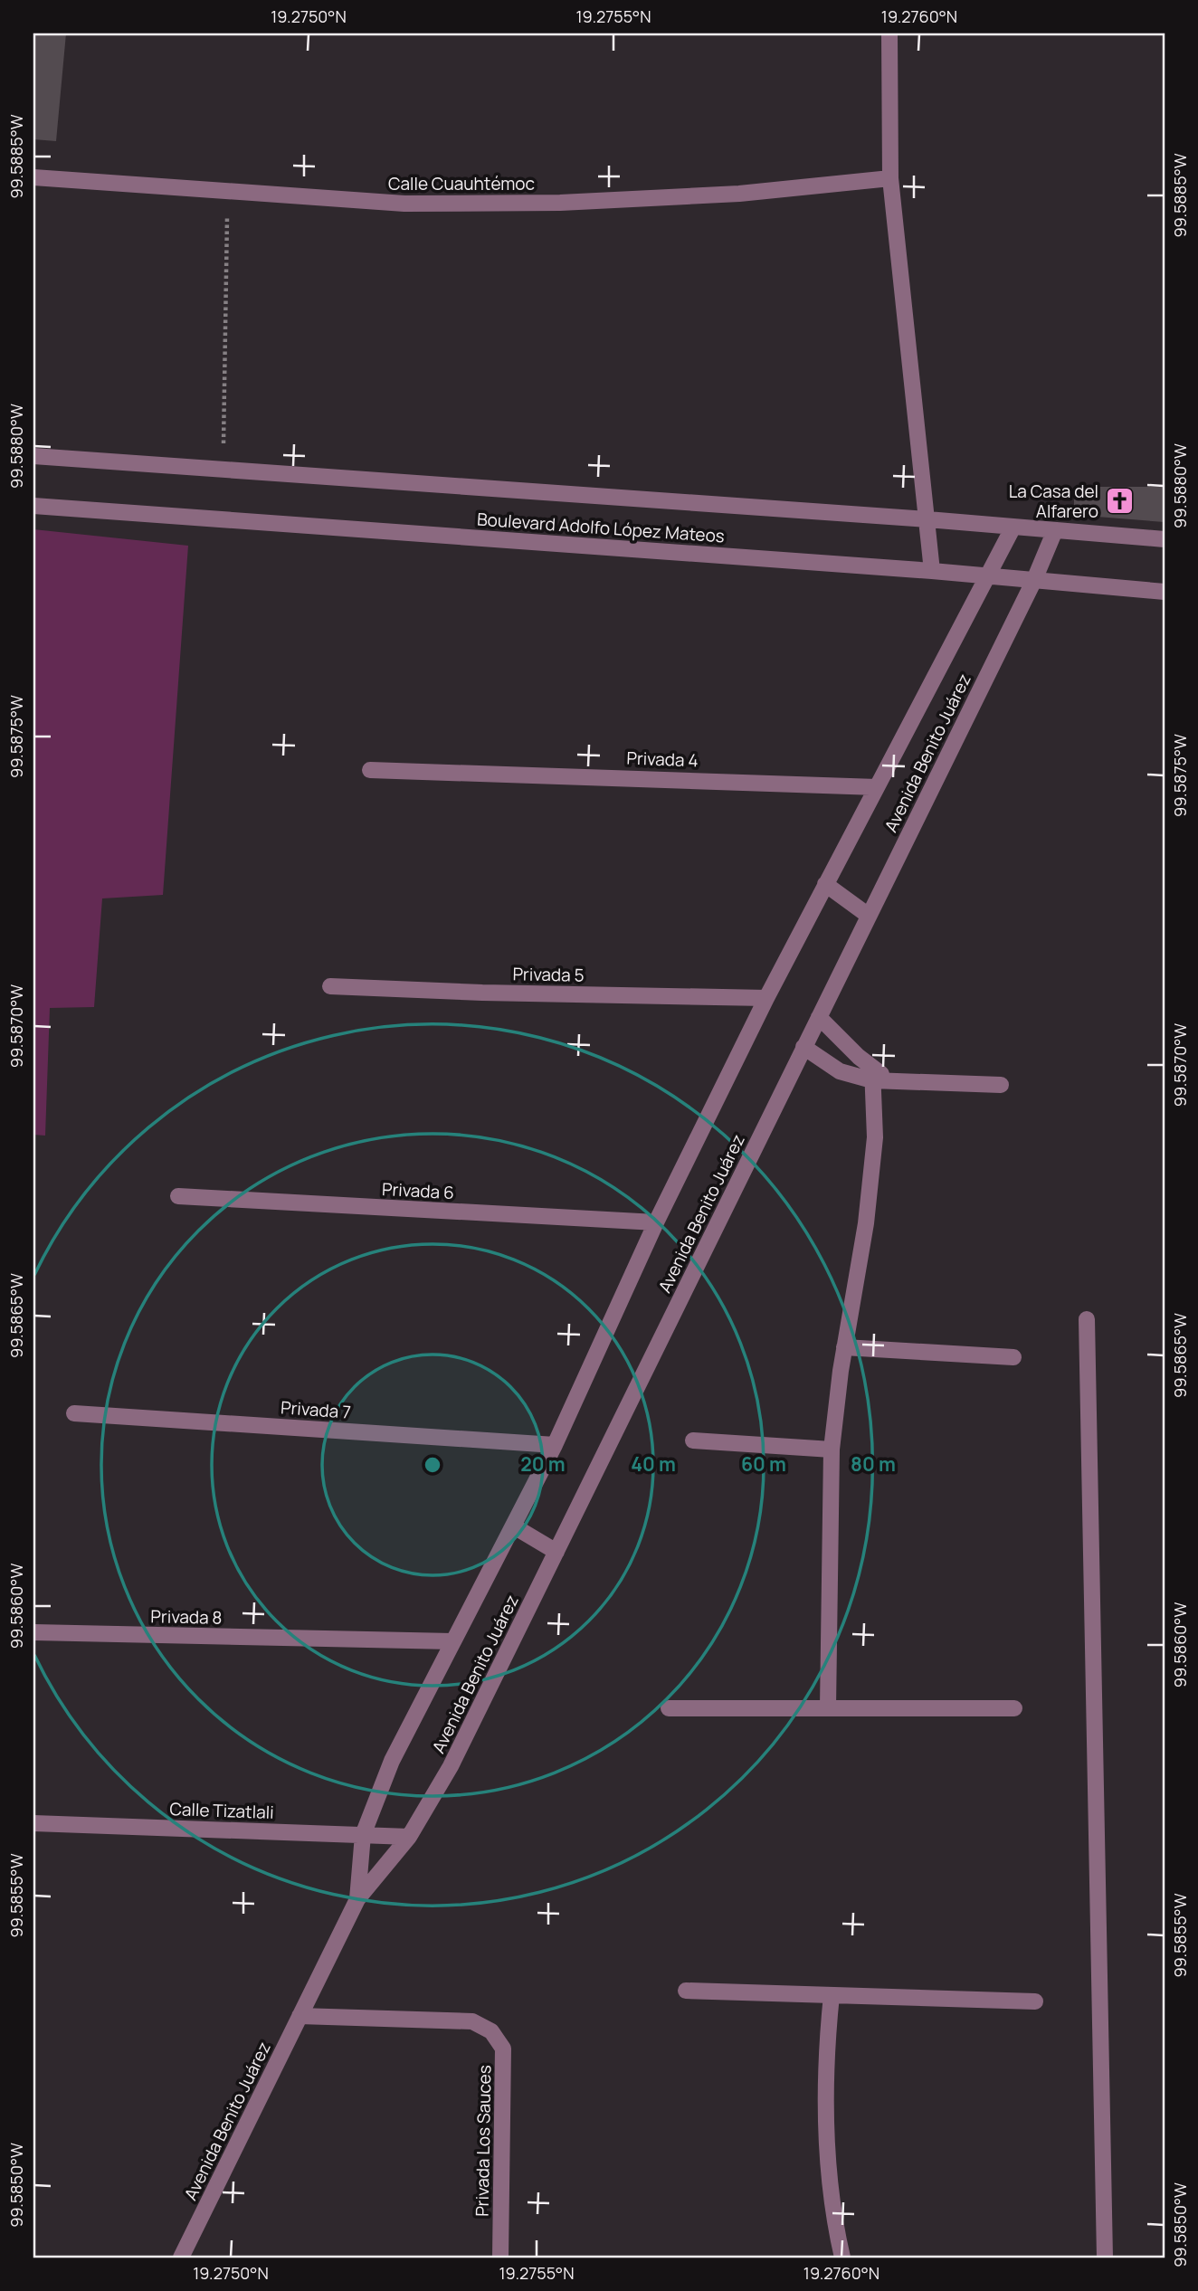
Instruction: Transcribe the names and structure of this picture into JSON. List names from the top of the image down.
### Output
{
  "streets": {
    "street": [
      "Calle Cuauhtémoc",
      "Boulevard Adolfo López Mateos",
      "Avenida Benito Juárez",
      "Privada 4",
      "Privada 5",
      "Privada 6",
      "Privada 7",
      "Privada 8",
      "Calle Tizatlali",
      "Privada Los Sauces"
    ]
  },
  "crossings": [
    ["Boulevard Adolfo López Mateos", "Avenida Benito Juárez"],
    ["Avenida Benito Juárez", "Privada 4"],
    ["Avenida Benito Juárez", "Privada 5"],
    ["Avenida Benito Juárez", "Privada 6"],
    ["Avenida Benito Juárez", "Privada 7"],
    ["Avenida Benito Juárez", "Privada 8"],
    ["Avenida Benito Juárez", "Calle Tizatlali"],
    ["Avenida Benito Juárez", "Privada Los Sauces"]
  ],
  "places": {
    "church": ["La Casa del Alfarero"]
  },
  "coordinates": [
    "19.2750°N",
    "19.2755°N",
    "19.2760°N",
    "99.5885°W",
    "99.5880°W",
    "99.5875°W",
    "99.5870°W",
    "99.5865°W",
    "99.5860°W",
    "99.5855°W",
    "99.5850°W"
  ],
  "rings": [
    "20 m",
    "40 m",
    "60 m",
    "80 m"
  ]
}
